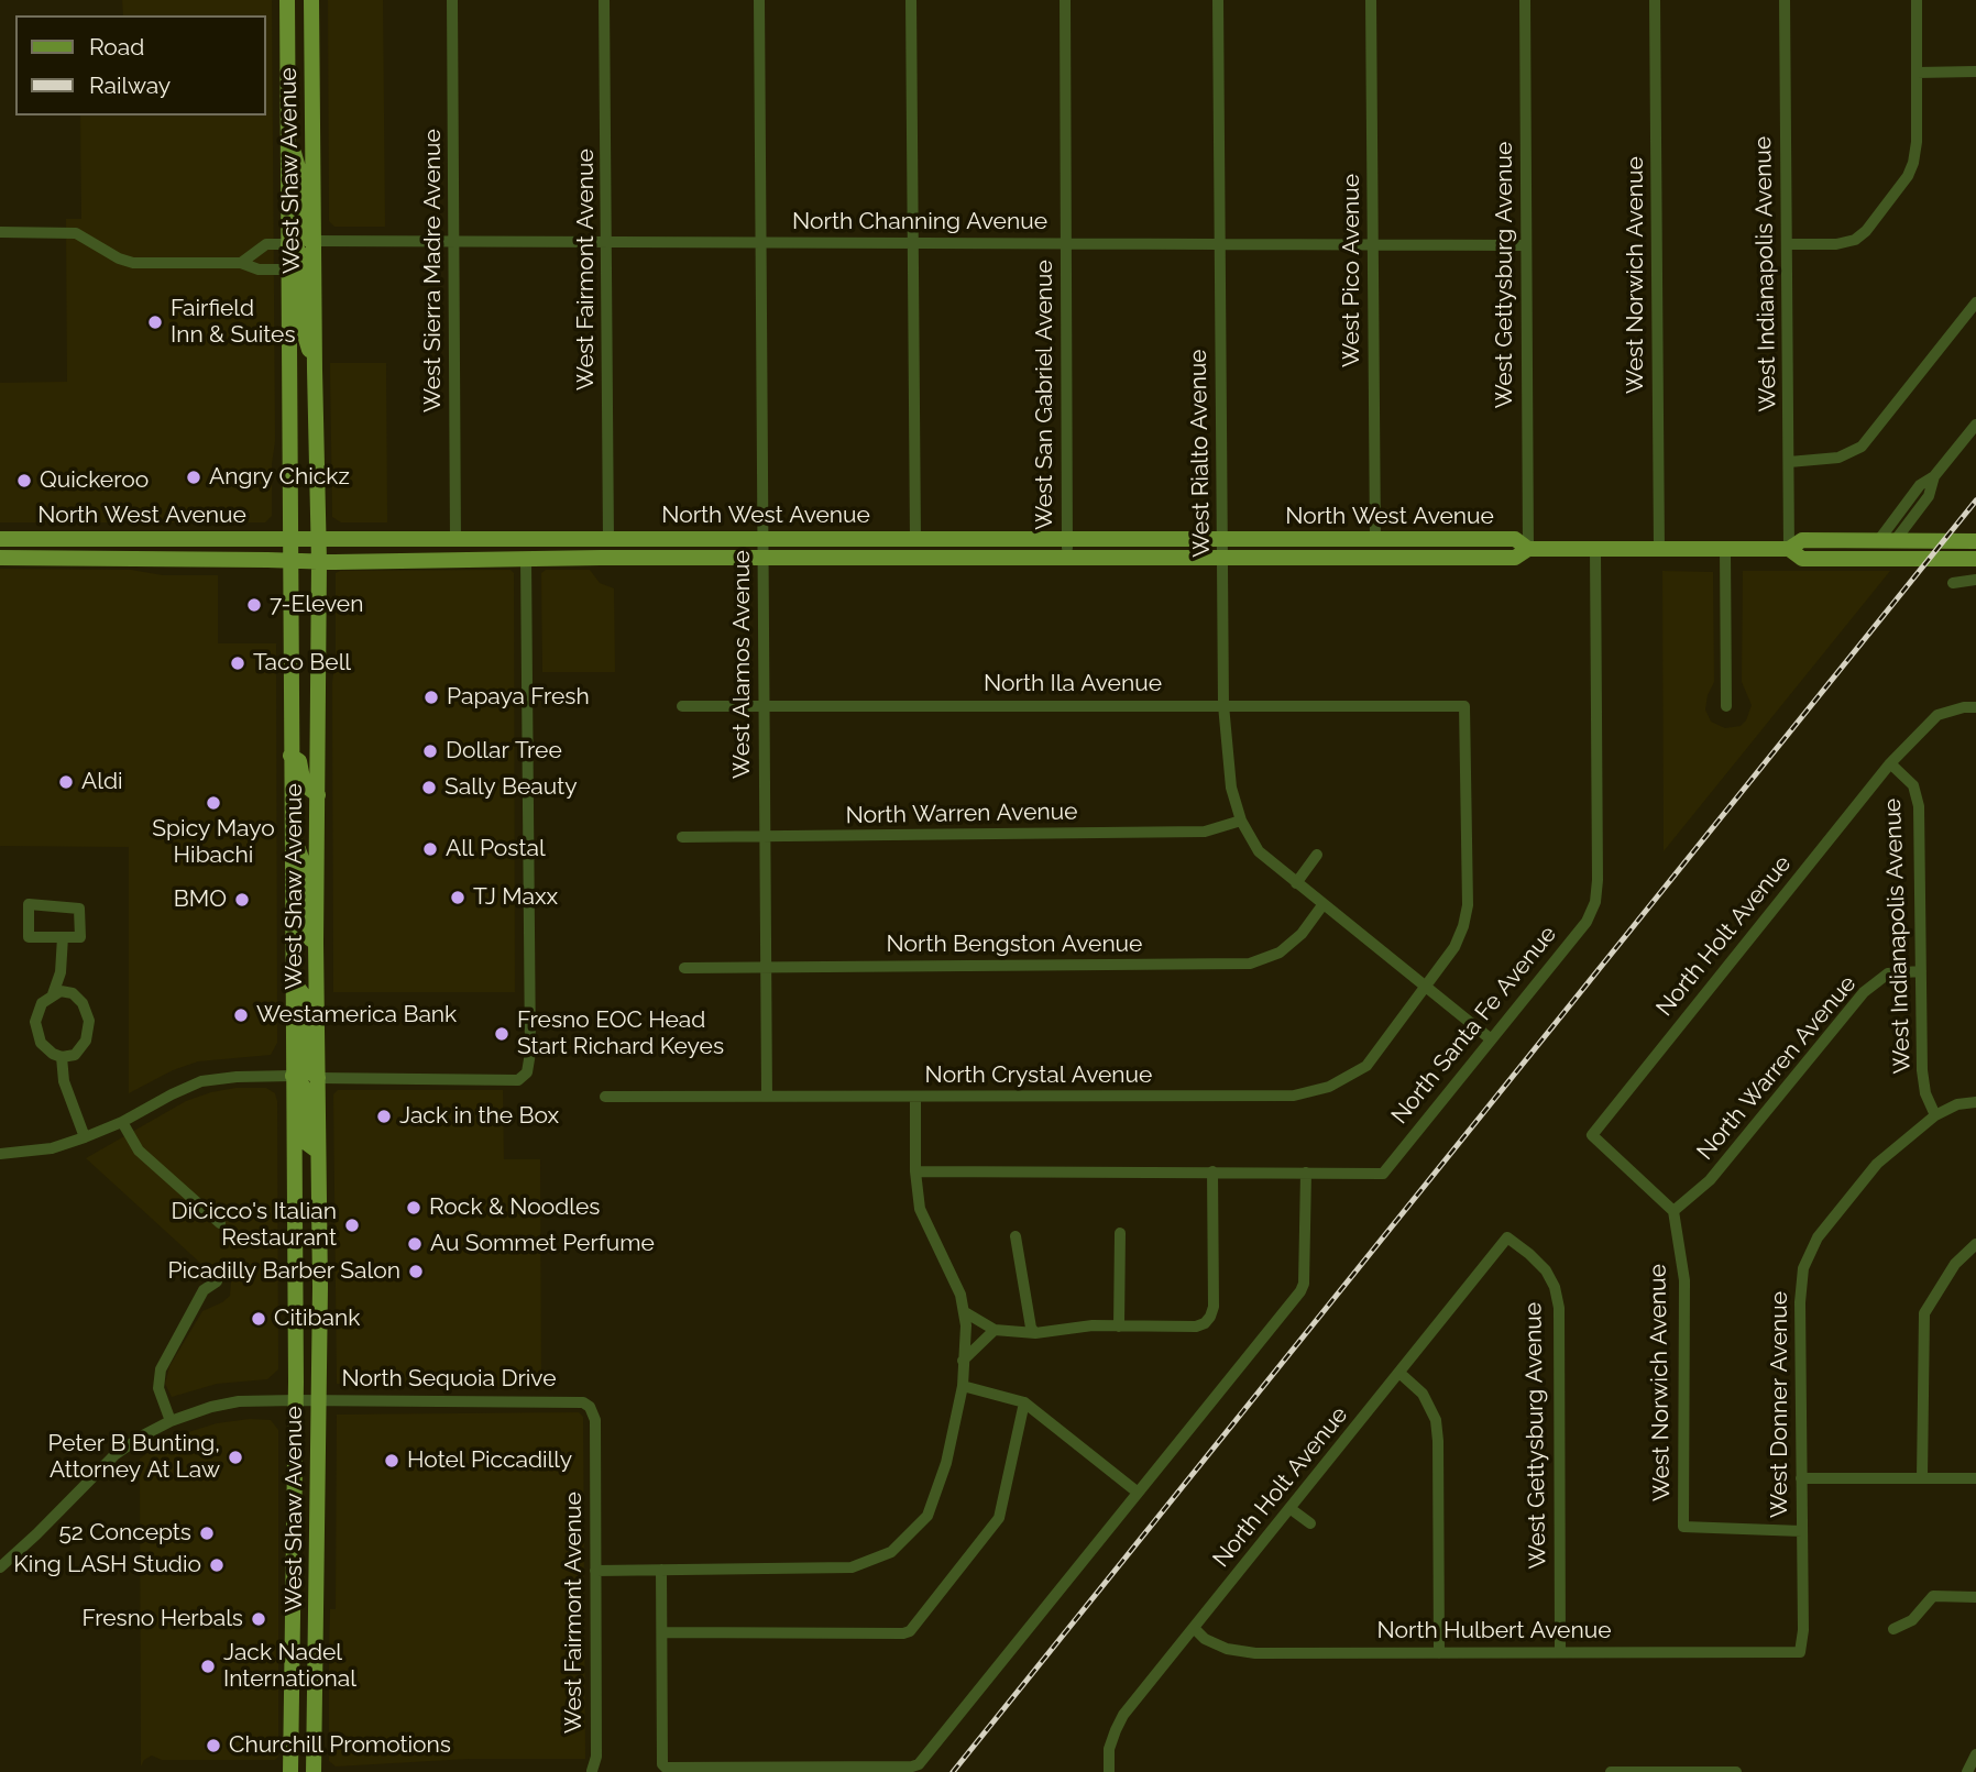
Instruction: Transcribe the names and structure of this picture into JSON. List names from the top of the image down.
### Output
{
  "streets": {
    "main road": ["West Shaw Avenue", "North West Avenue"],
    "street": [
      "North Channing Avenue",
      "West Fairmont Avenue",
      "West Sierra Madre Avenue",
      "West Pico Avenue",
      "West Indianapolis Avenue",
      "West Gettysburg Avenue",
      "West Norwich Avenue",
      "West San Gabriel Avenue",
      "West Rialto Avenue",
      "West Alamos Avenue",
      "North Ila Avenue",
      "North Warren Avenue",
      "North Holt Avenue",
      "North Bengston Avenue",
      "North Santa Fe Avenue",
      "North Crystal Avenue",
      "North Sequoia Drive",
      "West Donner Avenue",
      "North Hulbert Avenue"
    ]
  },
  "crossings": [
    ["West Shaw Avenue", "North Channing Avenue"],
    ["West Shaw Avenue", "North West Avenue"],
    ["West Shaw Avenue", "North Sequoia Drive"],
    ["North Channing Avenue", "West Fairmont Avenue"],
    ["North Channing Avenue", "West Sierra Madre Avenue"],
    ["North Channing Avenue", "West Pico Avenue"],
    ["North Channing Avenue", "West Gettysburg Avenue"],
    ["North Channing Avenue", "West San Gabriel Avenue"],
    ["North Channing Avenue", "West Rialto Avenue"],
    ["North Channing Avenue", "West Alamos Avenue"],
    ["West Fairmont Avenue", "North West Avenue"],
    ["West Fairmont Avenue", "North Sequoia Drive"],
    ["West Sierra Madre Avenue", "North West Avenue"],
    ["West Pico Avenue", "North West Avenue"],
    ["West Indianapolis Avenue", "North West Avenue"],
    ["West Indianapolis Avenue", "North Warren Avenue"],
    ["West Indianapolis Avenue", "North Holt Avenue"],
    ["West Indianapolis Avenue", "West Donner Avenue"],
    ["West Gettysburg Avenue", "North West Avenue"],
    ["West Gettysburg Avenue", "North Holt Avenue"],
    ["West Gettysburg Avenue", "North Hulbert Avenue"],
    ["West Norwich Avenue", "North West Avenue"],
    ["West Norwich Avenue", "North Warren Avenue"],
    ["West Norwich Avenue", "North Holt Avenue"],
    ["West Norwich Avenue", "West Donner Avenue"],
    ["West San Gabriel Avenue", "North West Avenue"],
    ["West Rialto Avenue", "North West Avenue"],
    ["West Rialto Avenue", "North Ila Avenue"],
    ["West Rialto Avenue", "North Warren Avenue"],
    ["West Rialto Avenue", "North Bengston Avenue"],
    ["West Rialto Avenue", "North Santa Fe Avenue"],
    ["West Rialto Avenue", "North Crystal Avenue"],
    ["North West Avenue", "West Alamos Avenue"],
    ["North West Avenue", "North Santa Fe Avenue"],
    ["West Alamos Avenue", "North Ila Avenue"],
    ["West Alamos Avenue", "North Warren Avenue"],
    ["West Alamos Avenue", "North Bengston Avenue"],
    ["West Alamos Avenue", "North Crystal Avenue"],
    ["North Ila Avenue", "North Crystal Avenue"],
    ["North Warren Avenue", "North Holt Avenue"],
    ["North Holt Avenue", "North Hulbert Avenue"],
    ["West Donner Avenue", "North Hulbert Avenue"]
  ],
  "places": [
    "Fairfield Inn & Suites",
    "Angry Chickz",
    "Quickeroo",
    "7-Eleven",
    "Taco Bell",
    "Papaya Fresh",
    "Dollar Tree",
    "Aldi",
    "Sally Beauty",
    "Spicy Mayo Hibachi",
    "All Postal",
    "TJ Maxx",
    "BMO",
    "Westamerica Bank",
    "Fresno EOC Head Start Richard Keyes",
    "Jack in the Box",
    "Rock & Noodles",
    "DiCicco's Italian Restaurant",
    "Au Sommet Perfume",
    "Picadilly Barber Salon",
    "Citibank",
    "Peter B Bunting, Attorney At Law",
    "Hotel Piccadilly",
    "52 Concepts",
    "King LASH Studio",
    "Fresno Herbals",
    "Jack Nadel International",
    "Churchill Promotions"
  ],
  "legend": ["Road", "Railway"]
}
